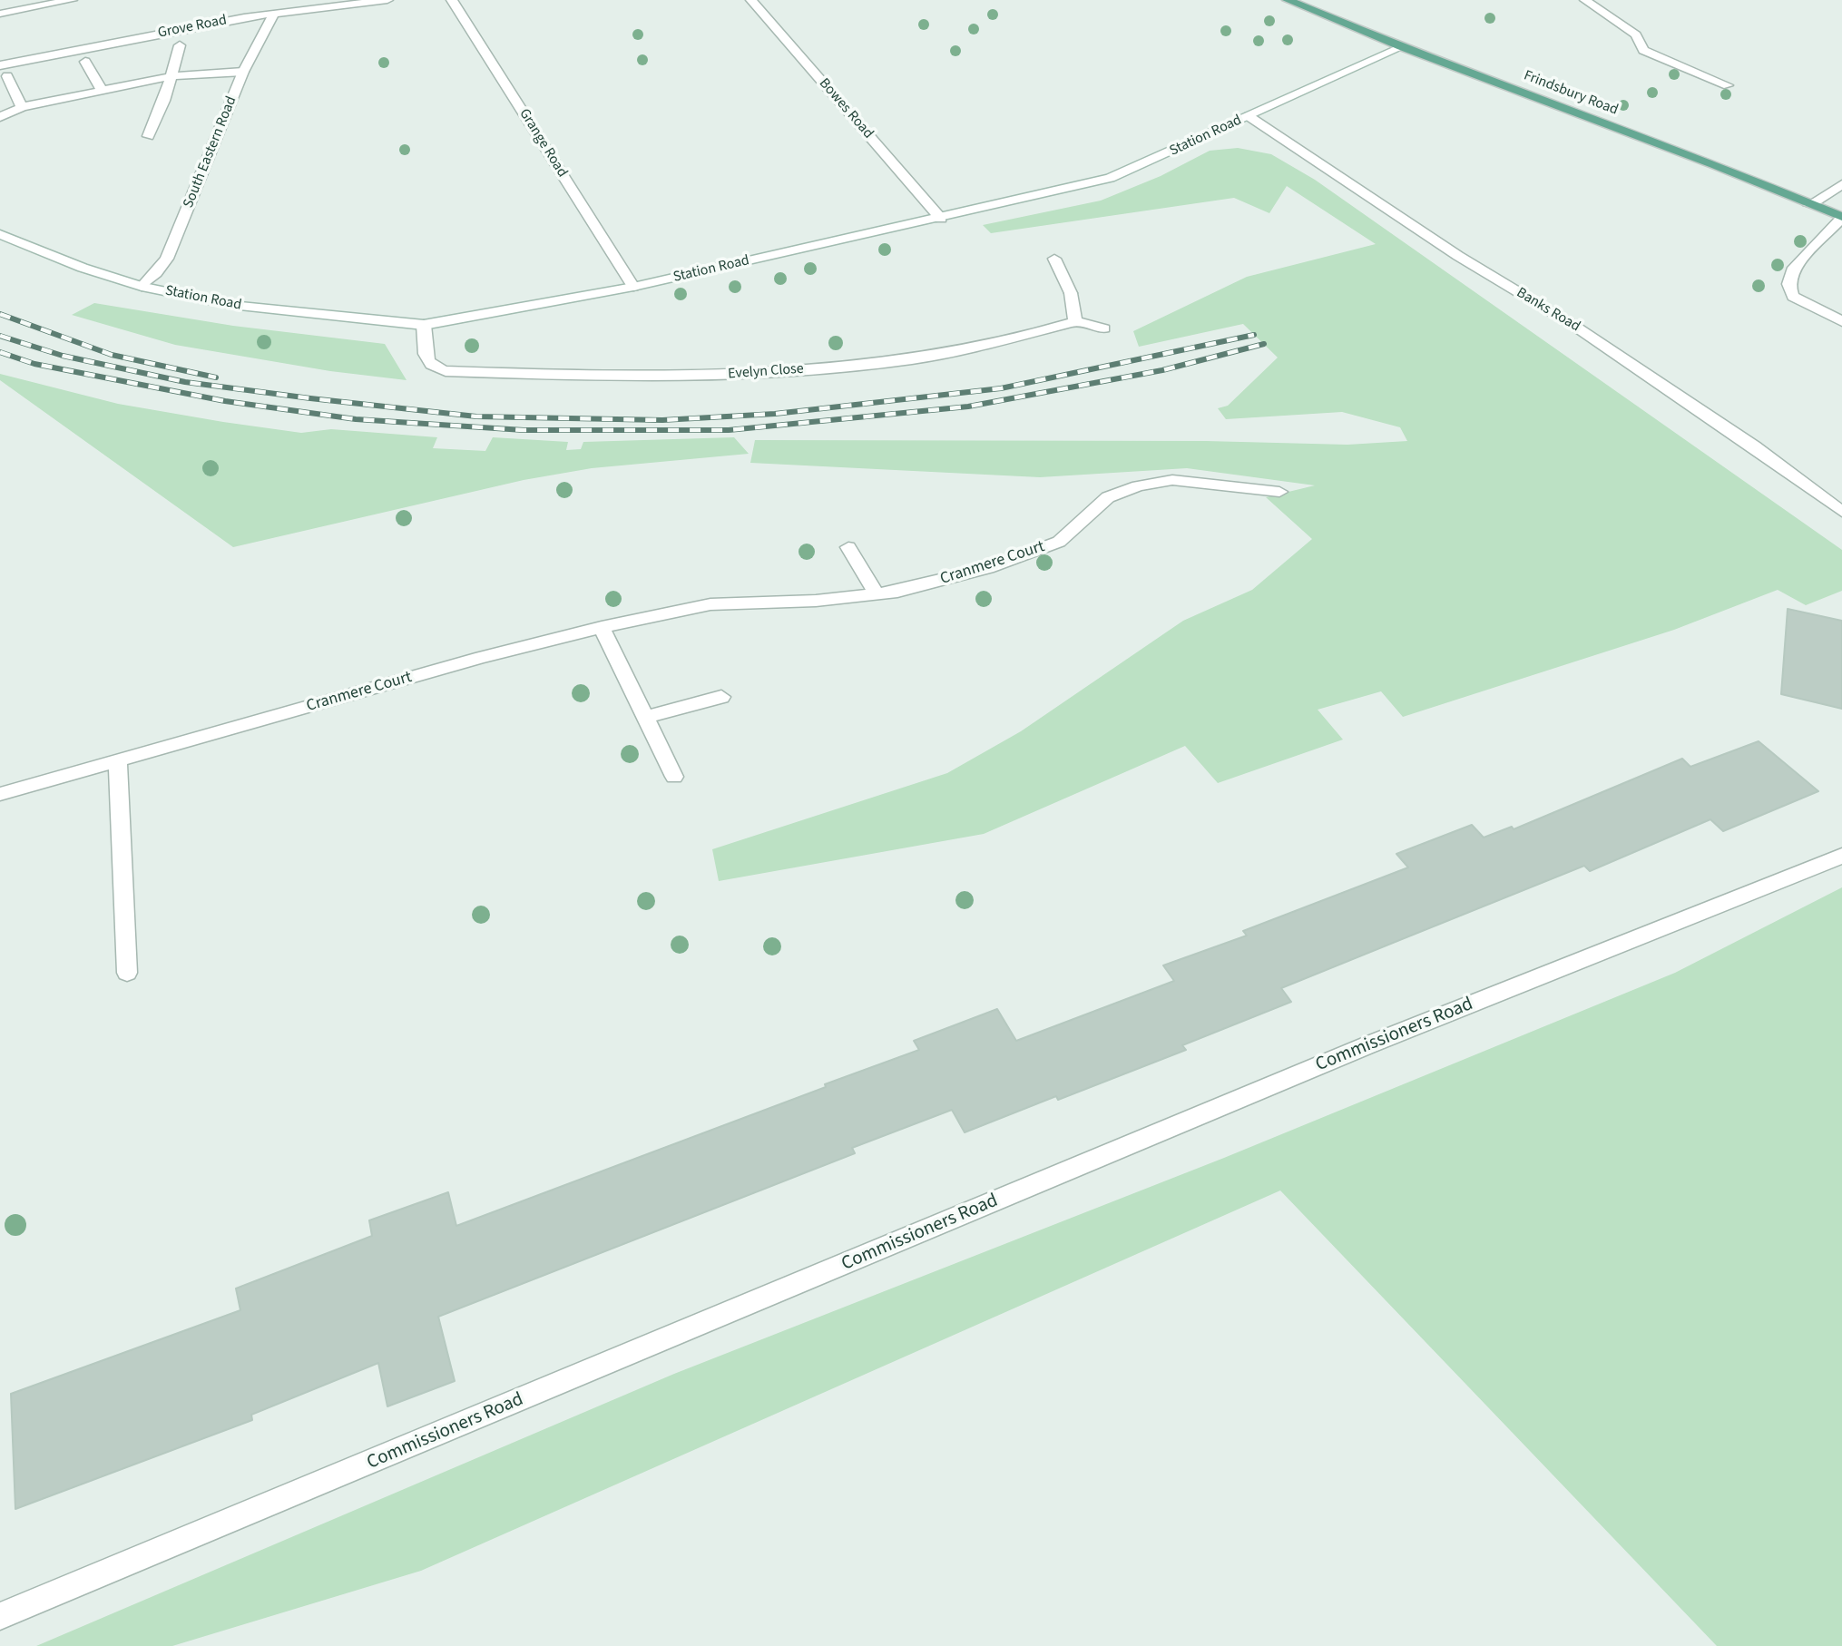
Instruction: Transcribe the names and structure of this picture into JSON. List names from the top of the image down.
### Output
{
  "streets": {
    "main road": ["Frindsbury Road"],
    "street": [
      "Grove Road",
      "Bowes Road",
      "Station Road",
      "Grange Road",
      "South Eastern Road",
      "Banks Road",
      "Evelyn Close",
      "Cranmere Court",
      "Commissioners Road"
    ]
  },
  "crossings": [
    ["Grove Road", "South Eastern Road"],
    ["Frindsbury Road", "Station Road"],
    ["Bowes Road", "Station Road"],
    ["Station Road", "Grange Road"],
    ["Station Road", "South Eastern Road"],
    ["Station Road", "Banks Road"],
    ["Station Road", "Evelyn Close"]
  ]
}
